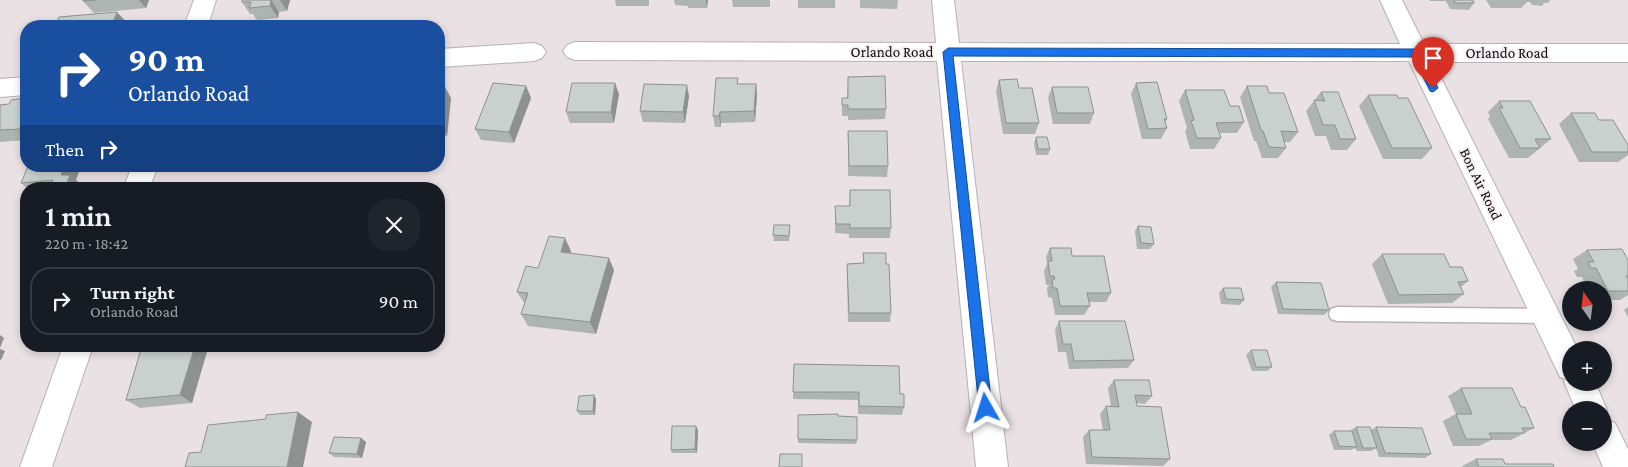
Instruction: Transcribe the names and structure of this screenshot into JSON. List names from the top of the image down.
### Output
{
  "streets": {
    "street": ["Orlando Road", "Bon Air Road"]
  },
  "crossings": [
    ["Orlando Road", "Bon Air Road"]
  ],
  "north": "top",
  "page": {
    "turn": ["90 m", "Orlando Road"],
    "then": "Then",
    "heading": ["1 min", "220 m · 18:42"],
    "list": [
      {
        "name": "Turn right",
        "note": "Orlando Road",
        "value": "90 m"
      }
    ],
    "map_buttons": ["+", "−"]
  }
}
